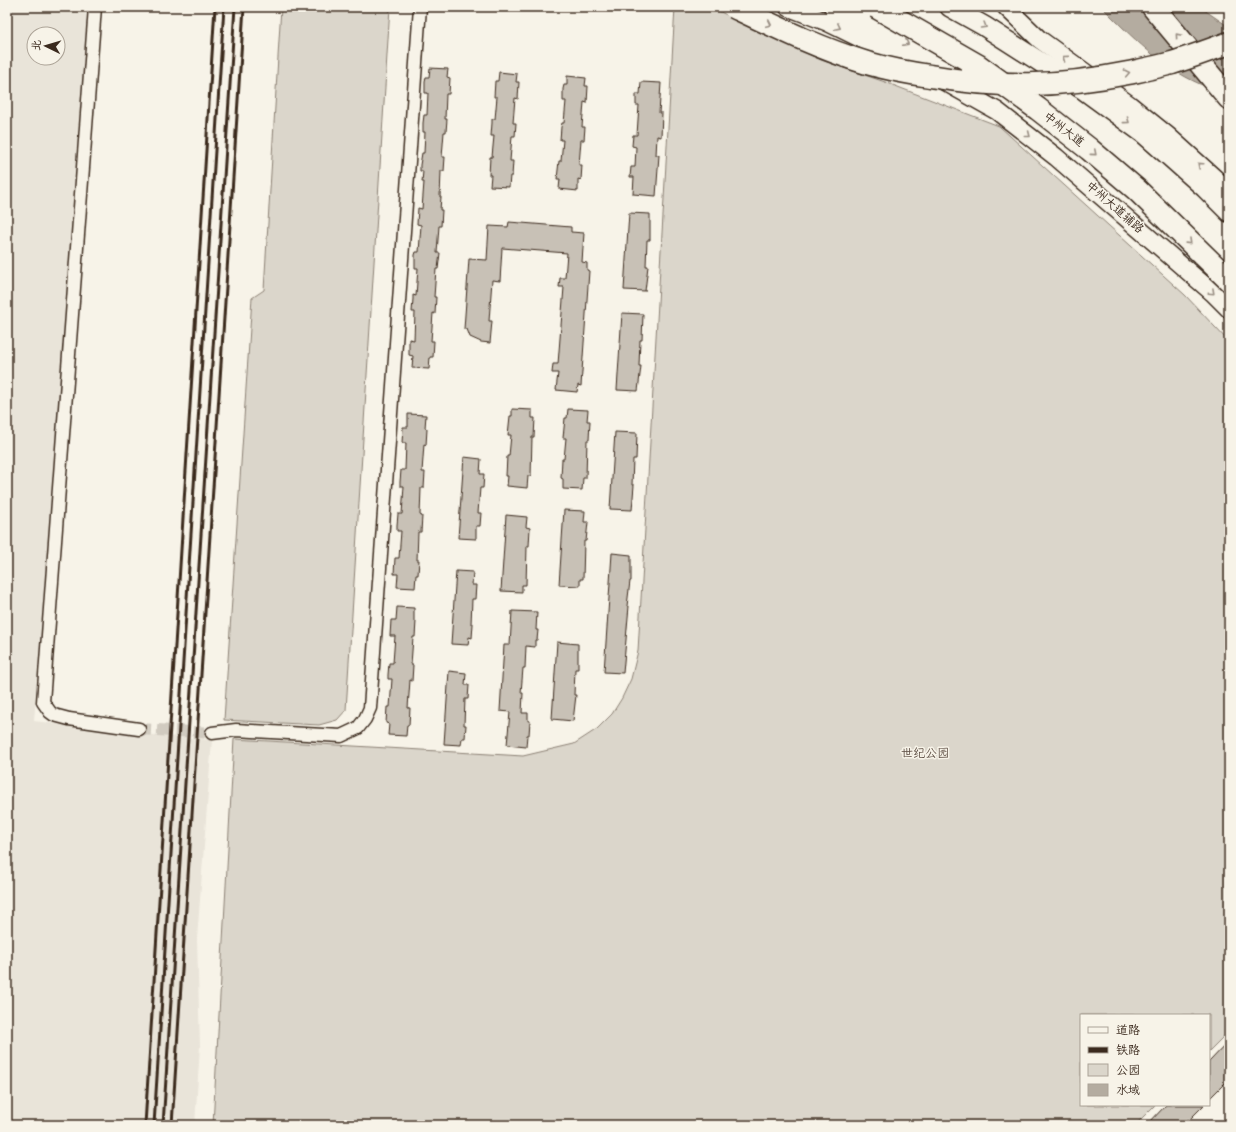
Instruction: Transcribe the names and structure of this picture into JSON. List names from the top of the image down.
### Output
{
  "streets": {
    "highway": ["中州大道"],
    "street": ["中州大道辅路"]
  },
  "one_way": ["中州大道"],
  "parks": ["世纪公园"],
  "legend": [
    "道路",
    "铁路",
    "公园",
    "水域"
  ],
  "north": "left"
}
